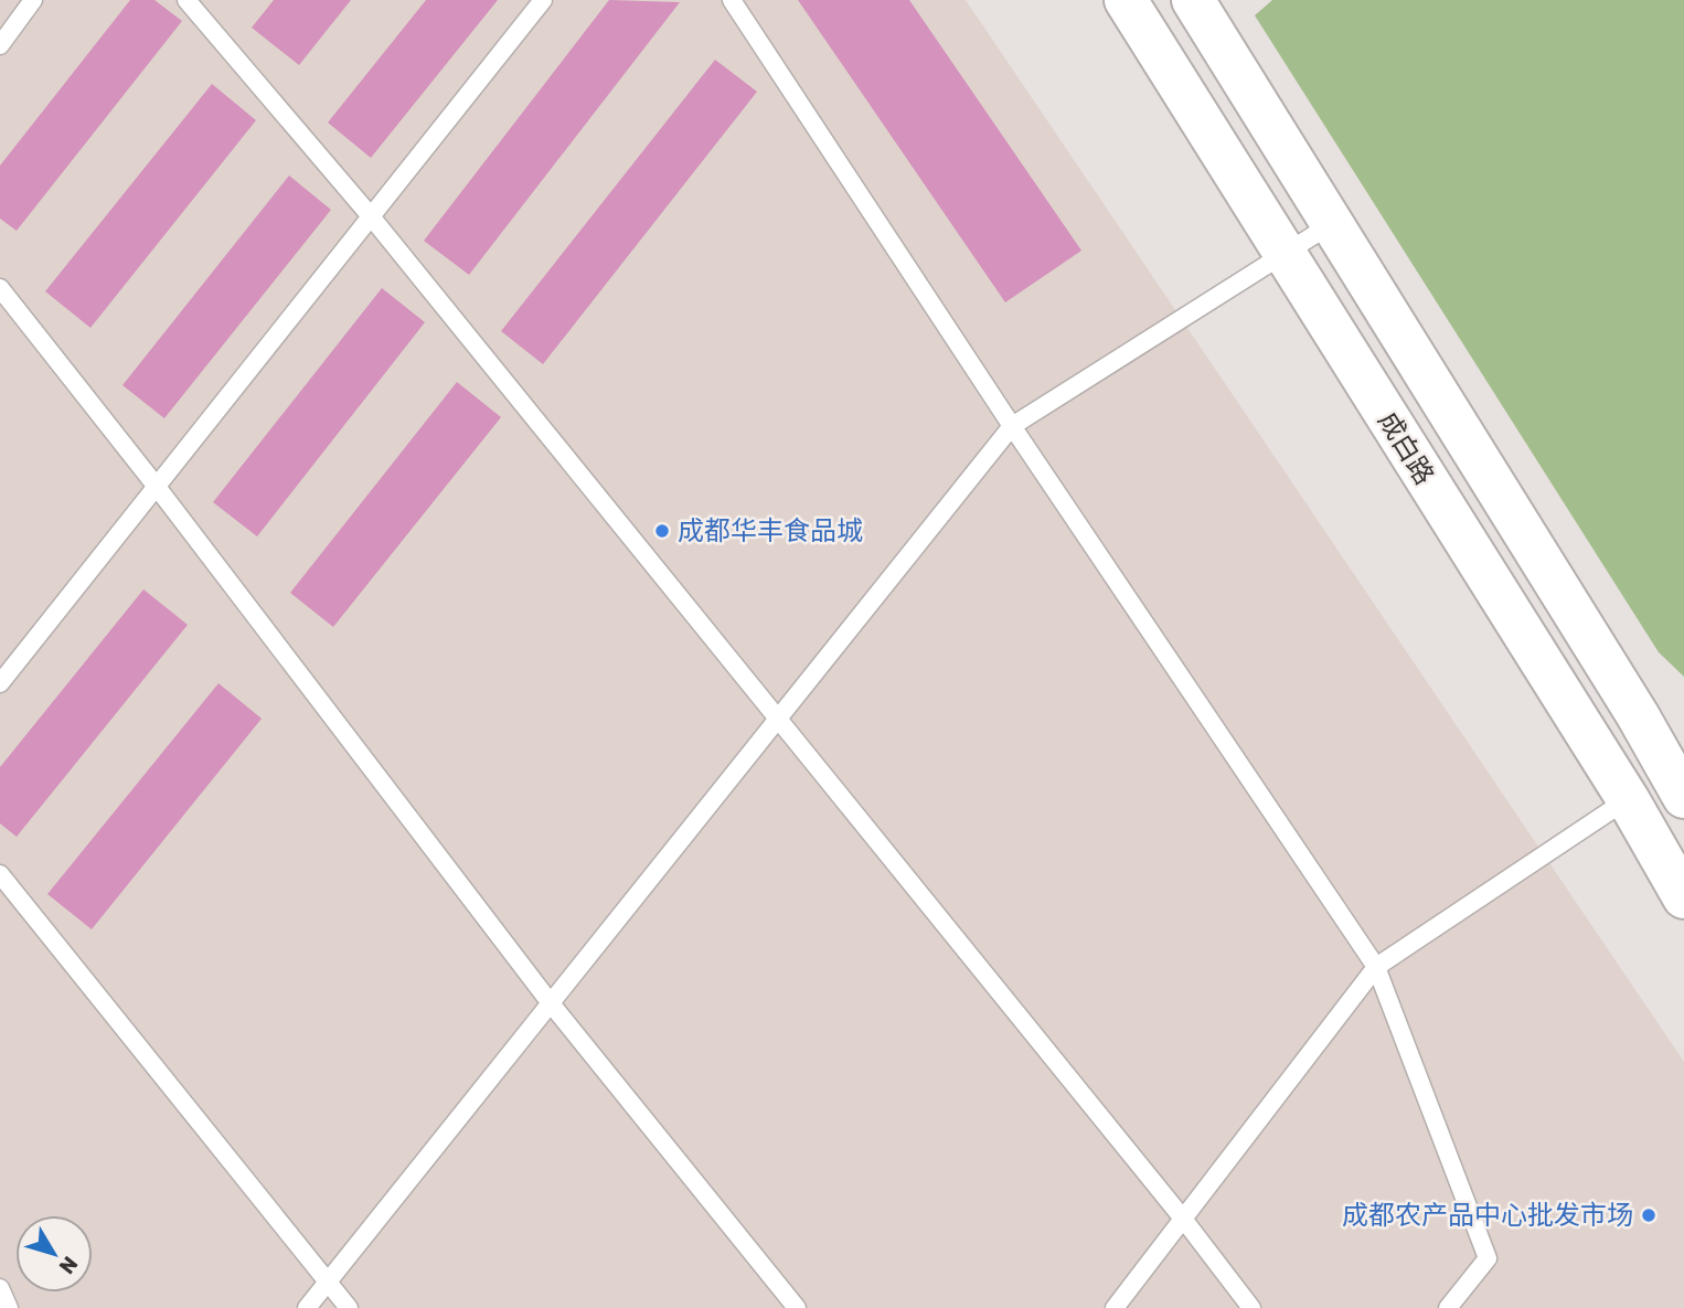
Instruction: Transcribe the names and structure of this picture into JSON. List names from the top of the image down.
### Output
{
  "streets": {
    "street": ["成白路"]
  },
  "places": ["成都华丰食品城", "成都农产品中心批发市场"],
  "north": "bottom right"
}
